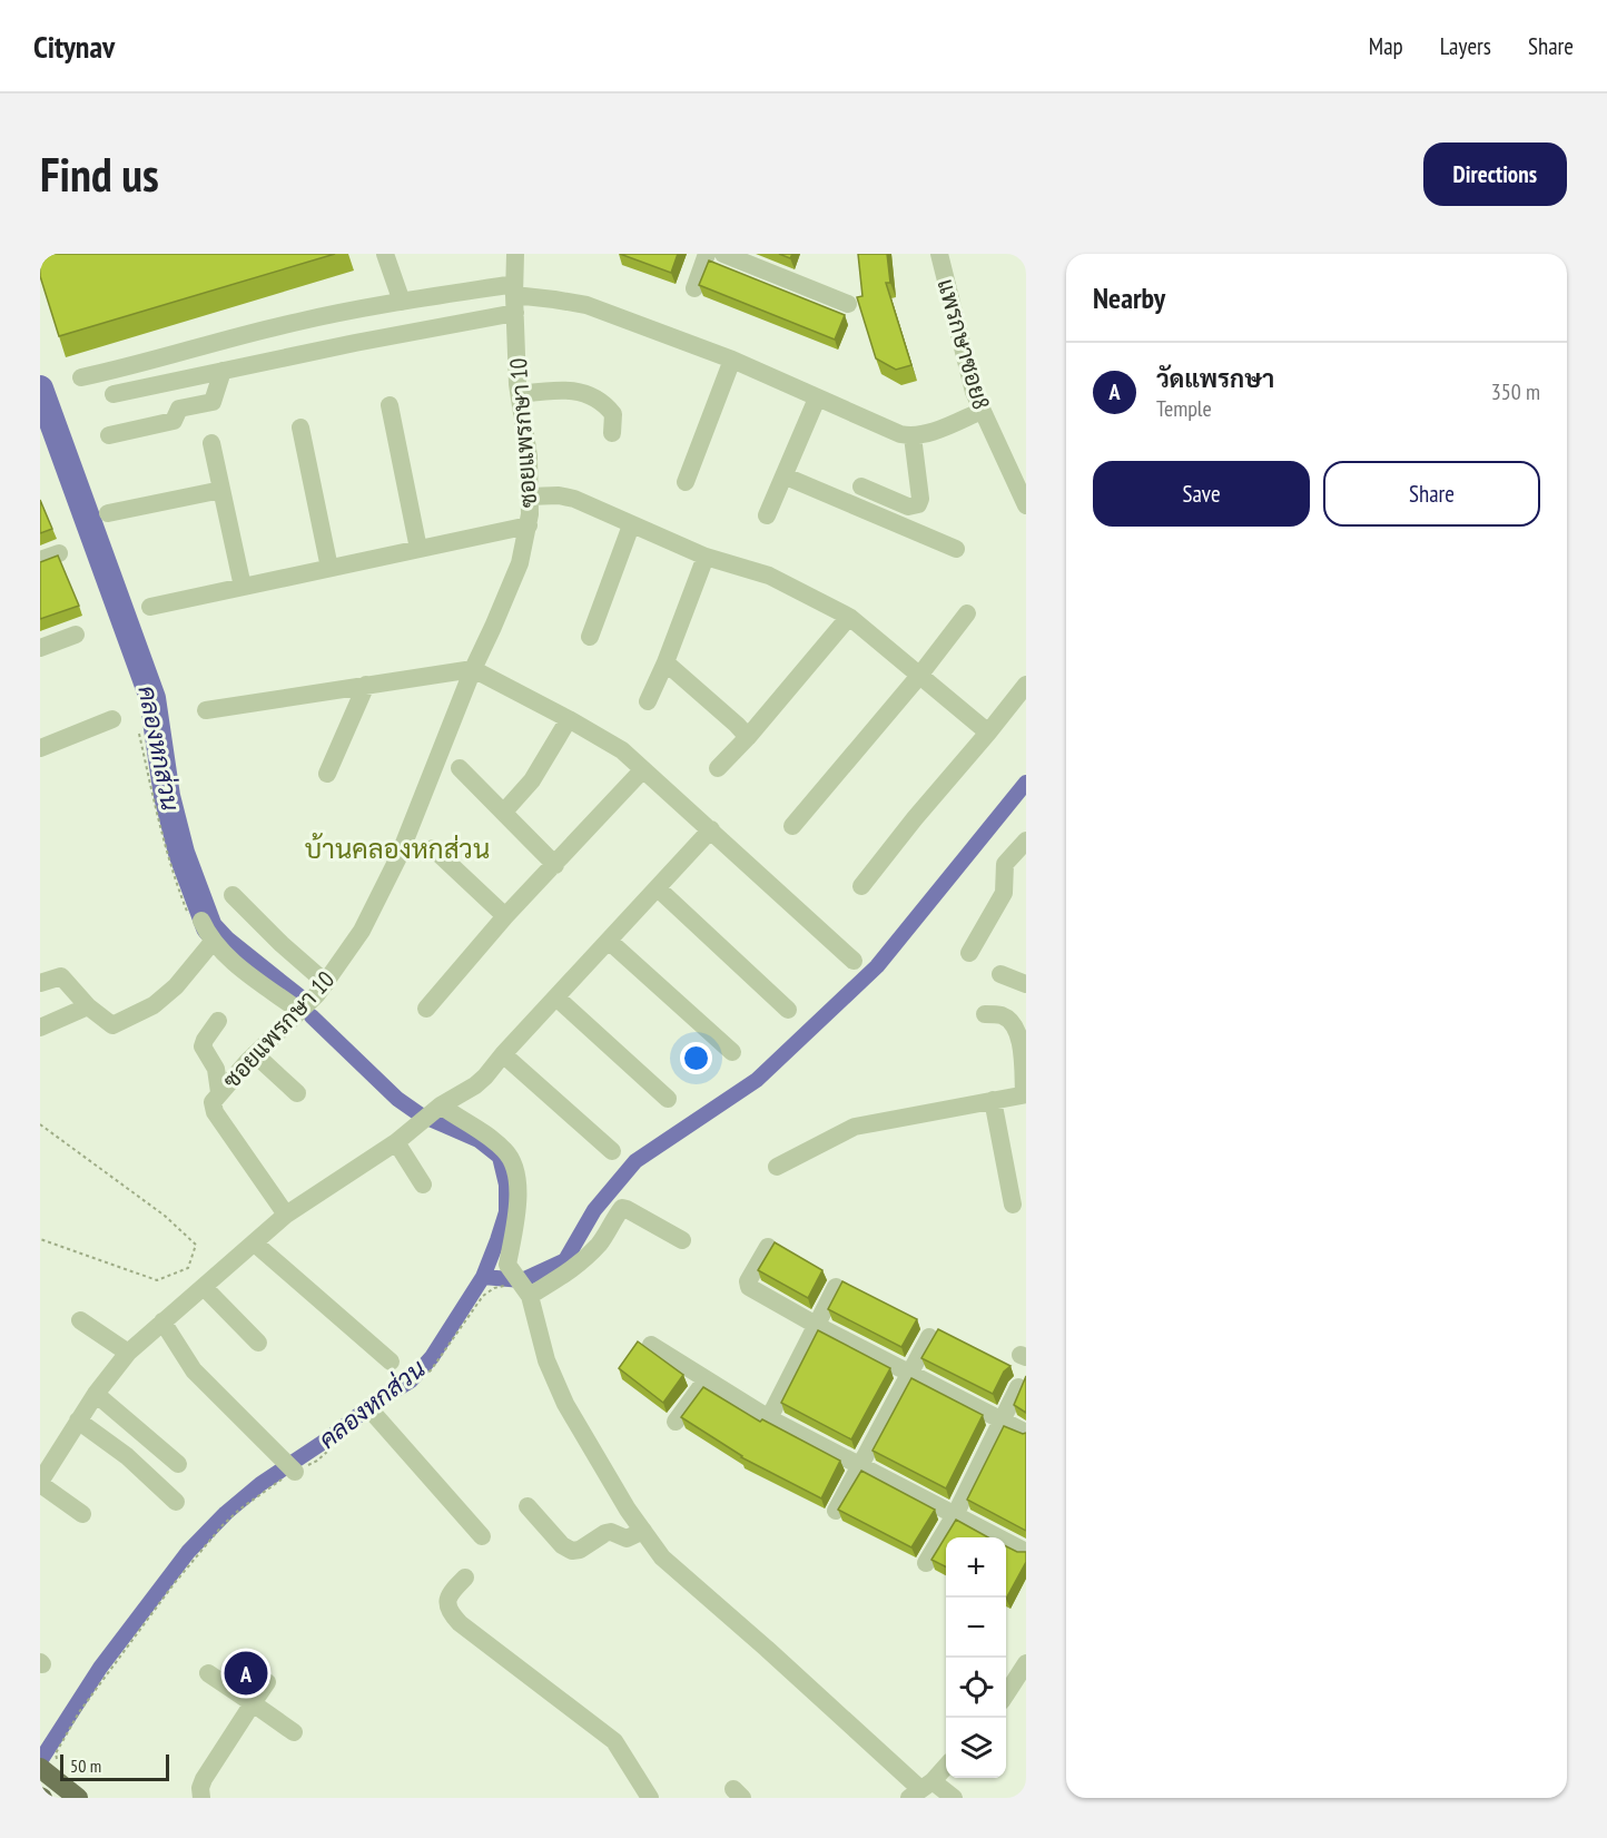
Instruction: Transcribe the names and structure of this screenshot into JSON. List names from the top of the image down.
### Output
{
  "streets": {
    "street": ["แพรกษาซอย8", "ซอยแพรกษา 10"]
  },
  "districts": ["บ้านคลองหกส่วน"],
  "water": ["คลองหกส่วน"],
  "scale_bar": "50 m",
  "page": {
    "header": "Citynav",
    "nav": ["Map", "Layers", "Share"],
    "buttons": [
      "Directions",
      ["Save", "Share"]
    ],
    "title": "Find us",
    "heading": "Nearby",
    "list": [
      {
        "mark": "A",
        "name": "วัดแพรกษา",
        "note": "Temple",
        "value": "350 m"
      }
    ],
    "map_buttons": ["+", "−"],
    "pins": "A",
    "scale": "50 m"
  }
}
